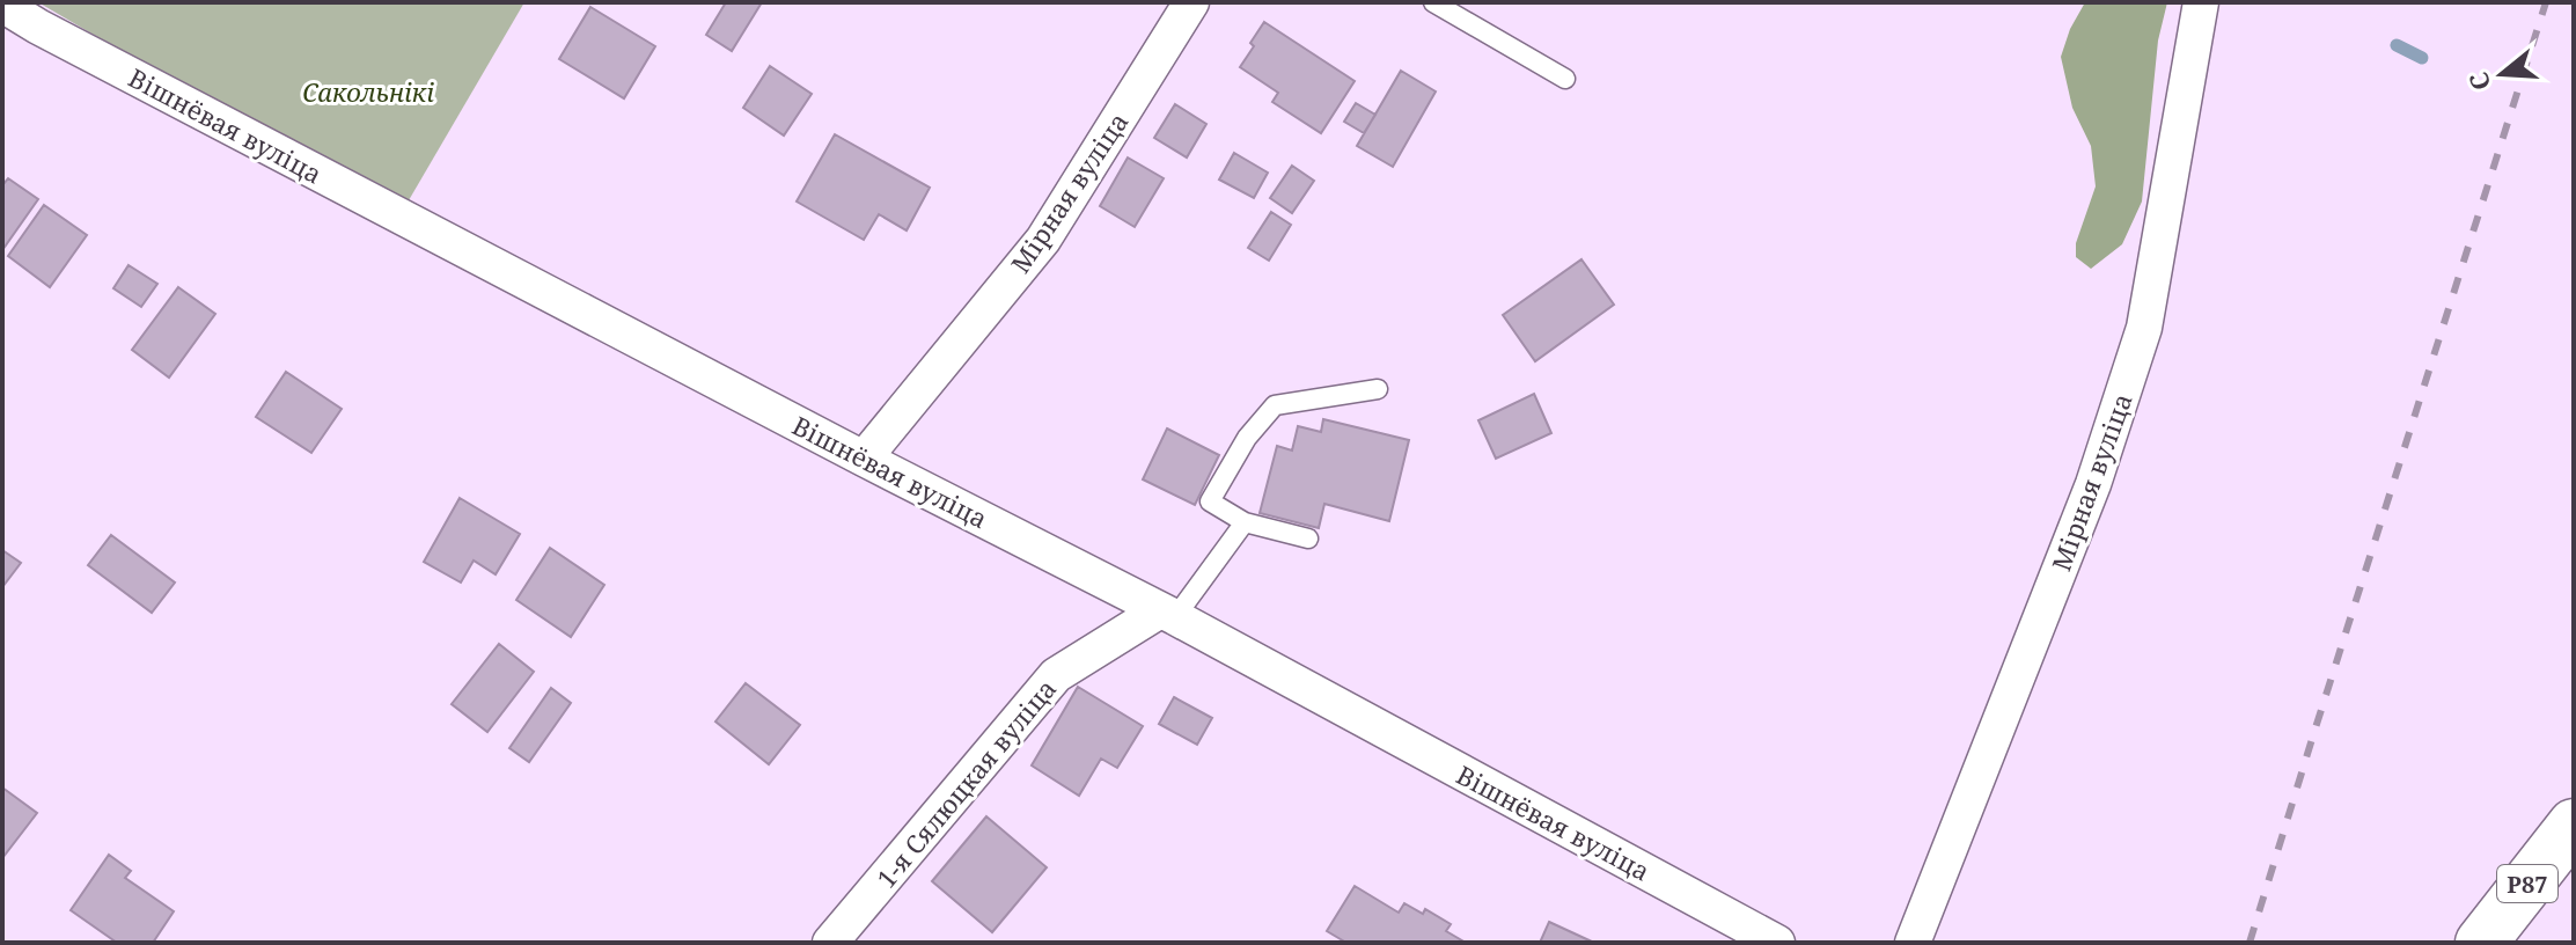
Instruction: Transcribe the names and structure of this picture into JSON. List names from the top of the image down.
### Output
{
  "streets": {
    "main road": ["Р87"],
    "street": ["Вішнёвая вуліца", "Мірная вуліца", "1-я Сялюцкая вуліца"]
  },
  "crossings": [
    ["Вішнёвая вуліца", "Мірная вуліца"],
    ["Вішнёвая вуліца", "1-я Сялюцкая вуліца"]
  ],
  "parks": ["Сакольнікі"],
  "north": "left"
}
